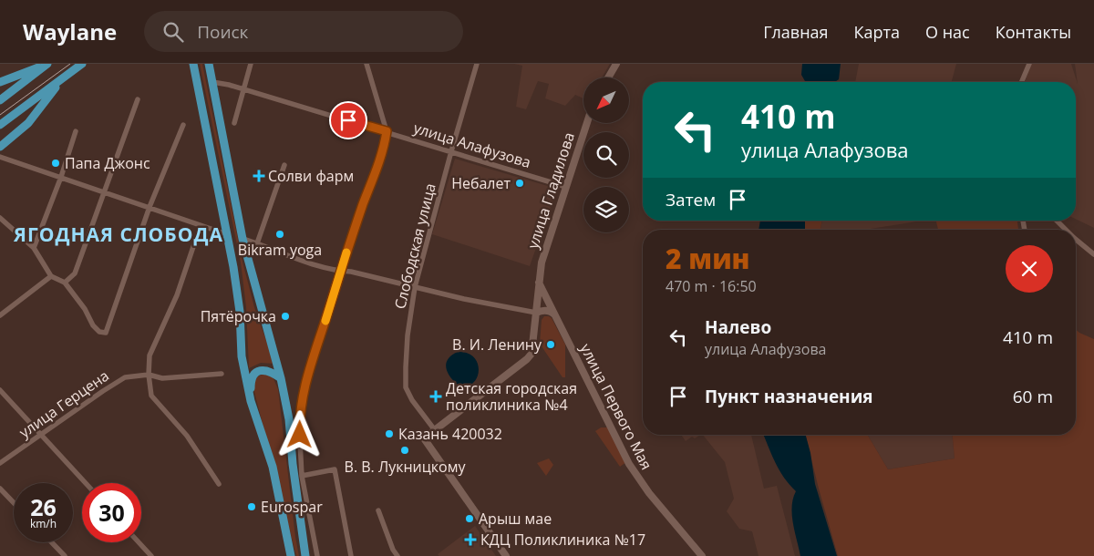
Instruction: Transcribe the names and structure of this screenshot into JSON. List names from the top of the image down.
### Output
{
  "streets": {
    "street": [
      "улица Алафузова",
      "улица Гладилова",
      "Слободская улица",
      "улица Герцена",
      "улица Первого Мая"
    ]
  },
  "crossings": [
    ["улица Алафузова", "улица Гладилова"],
    ["улица Алафузова", "Слободская улица"],
    ["улица Гладилова", "Слободская улица"],
    ["улица Гладилова", "улица Первого Мая"]
  ],
  "districts": ["ЯГОДНАЯ СЛОБОДА"],
  "places": {
    "other": [
      "Папа Джонс",
      "Небалет",
      "Bikram yoga",
      "Пятёрочка",
      "В. И. Ленину",
      "Казань 420032",
      "В. В. Лукницкому",
      "Eurospar",
      "Арыш мае"
    ],
    "health": ["Солви фарм", "Детская городская поликлиника №4", "КДЦ Поликлиника №17"]
  },
  "north": "bottom left",
  "page": {
    "header": "Waylane",
    "search": "Поиск",
    "nav": [
      "Главная",
      "Карта",
      "О нас",
      "Контакты"
    ],
    "turn": ["410 m", "улица Алафузова"],
    "then": "Затем",
    "heading": ["2 мин", "470 m · 16:50"],
    "list": [
      {
        "name": "Налево",
        "note": "улица Алафузова",
        "value": "410 m"
      },
      {
        "name": "Пункт назначения",
        "value": "60 m"
      }
    ],
    "speed": "26 km/h",
    "limit": "30"
  }
}
